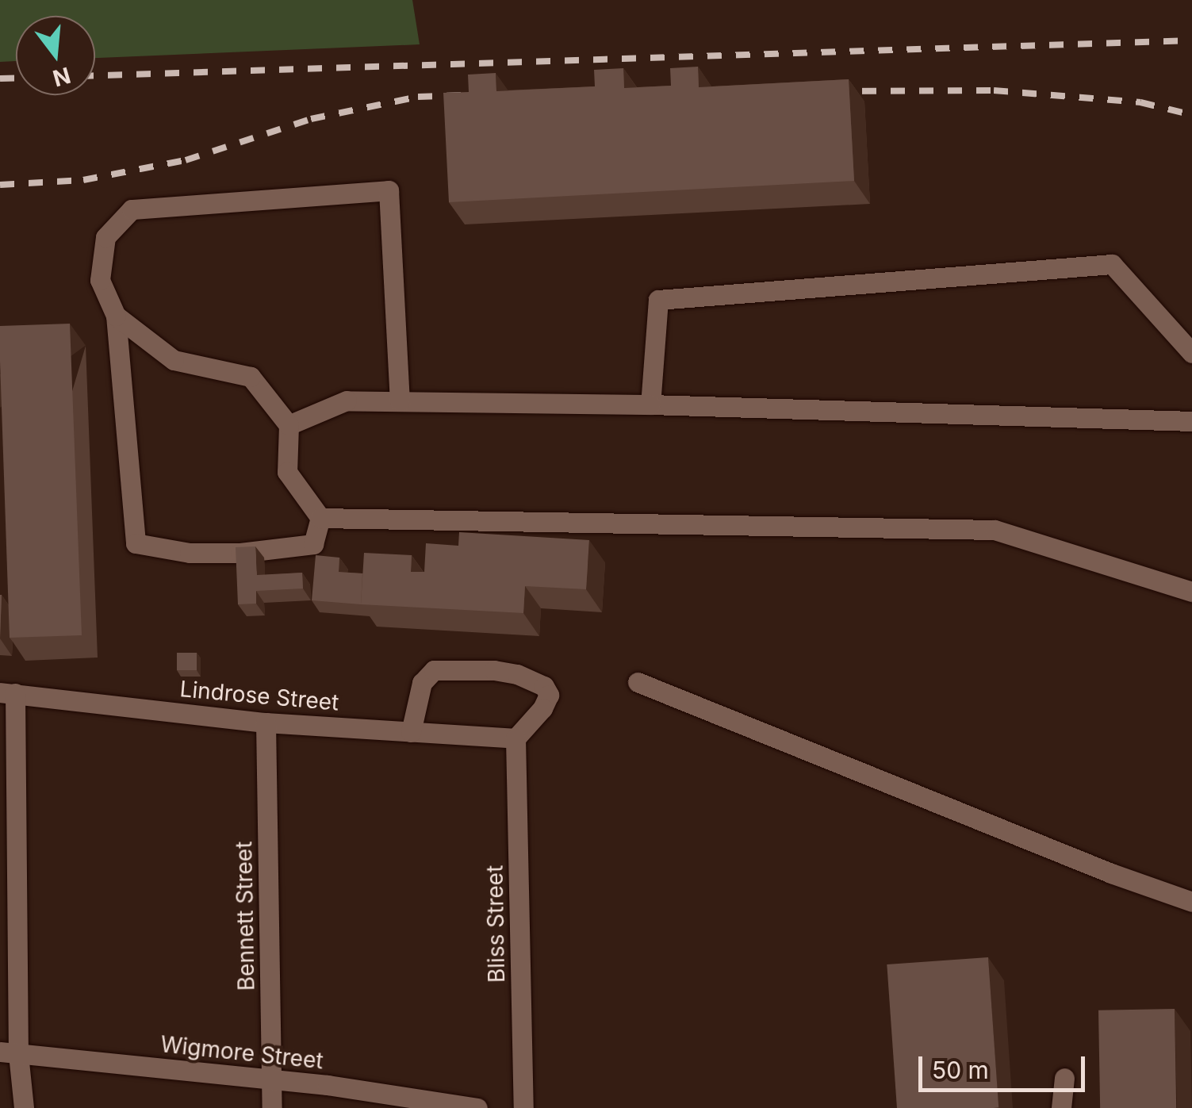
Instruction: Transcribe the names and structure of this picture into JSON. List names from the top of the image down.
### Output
{
  "streets": {
    "street": [
      "Lindrose Street",
      "Bennett Street",
      "Bliss Street",
      "Wigmore Street"
    ]
  },
  "crossings": [
    ["Lindrose Street", "Bennett Street"],
    ["Lindrose Street", "Bliss Street"],
    ["Bennett Street", "Wigmore Street"]
  ],
  "scale_bar": "50 m",
  "north": "bottom"
}
